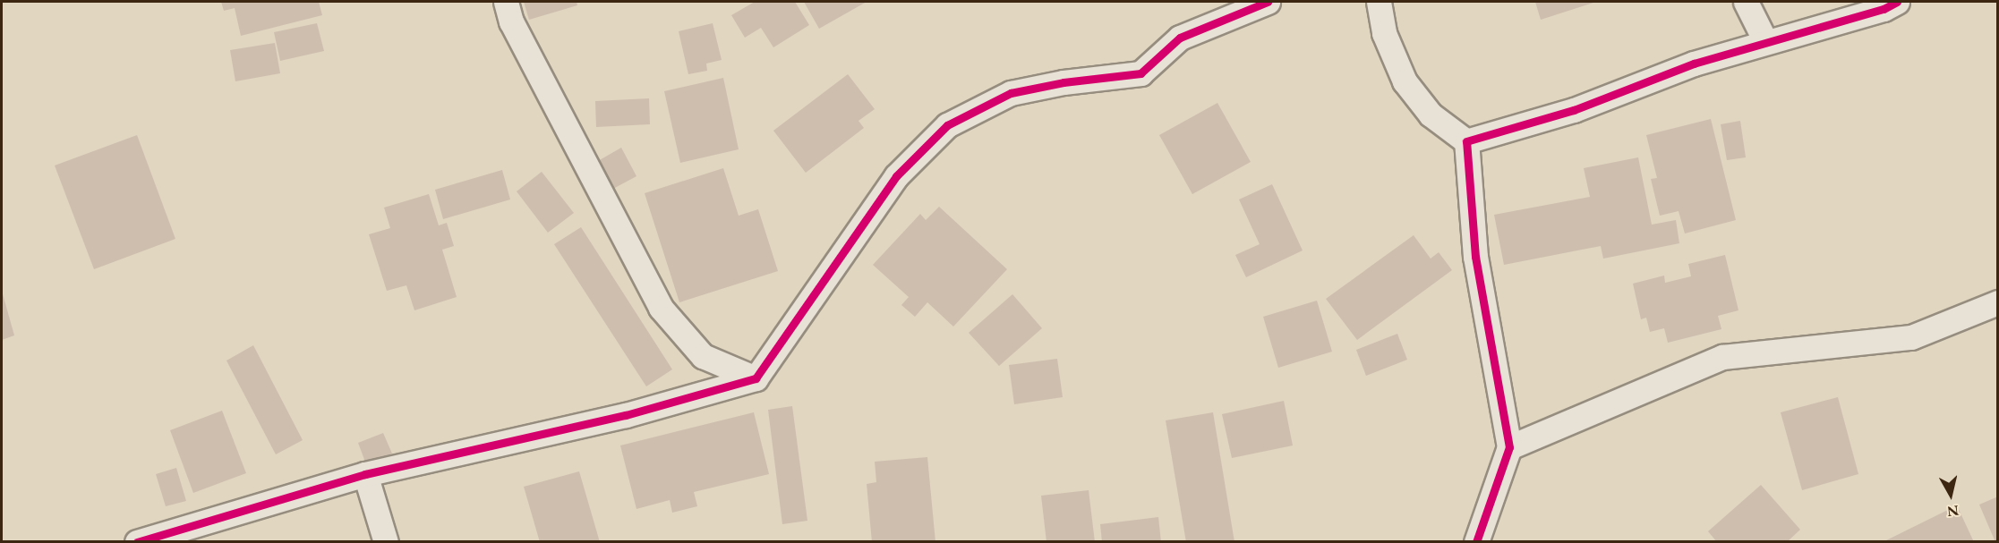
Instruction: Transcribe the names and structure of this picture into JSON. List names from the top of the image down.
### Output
{
  "north": "bottom"
}
